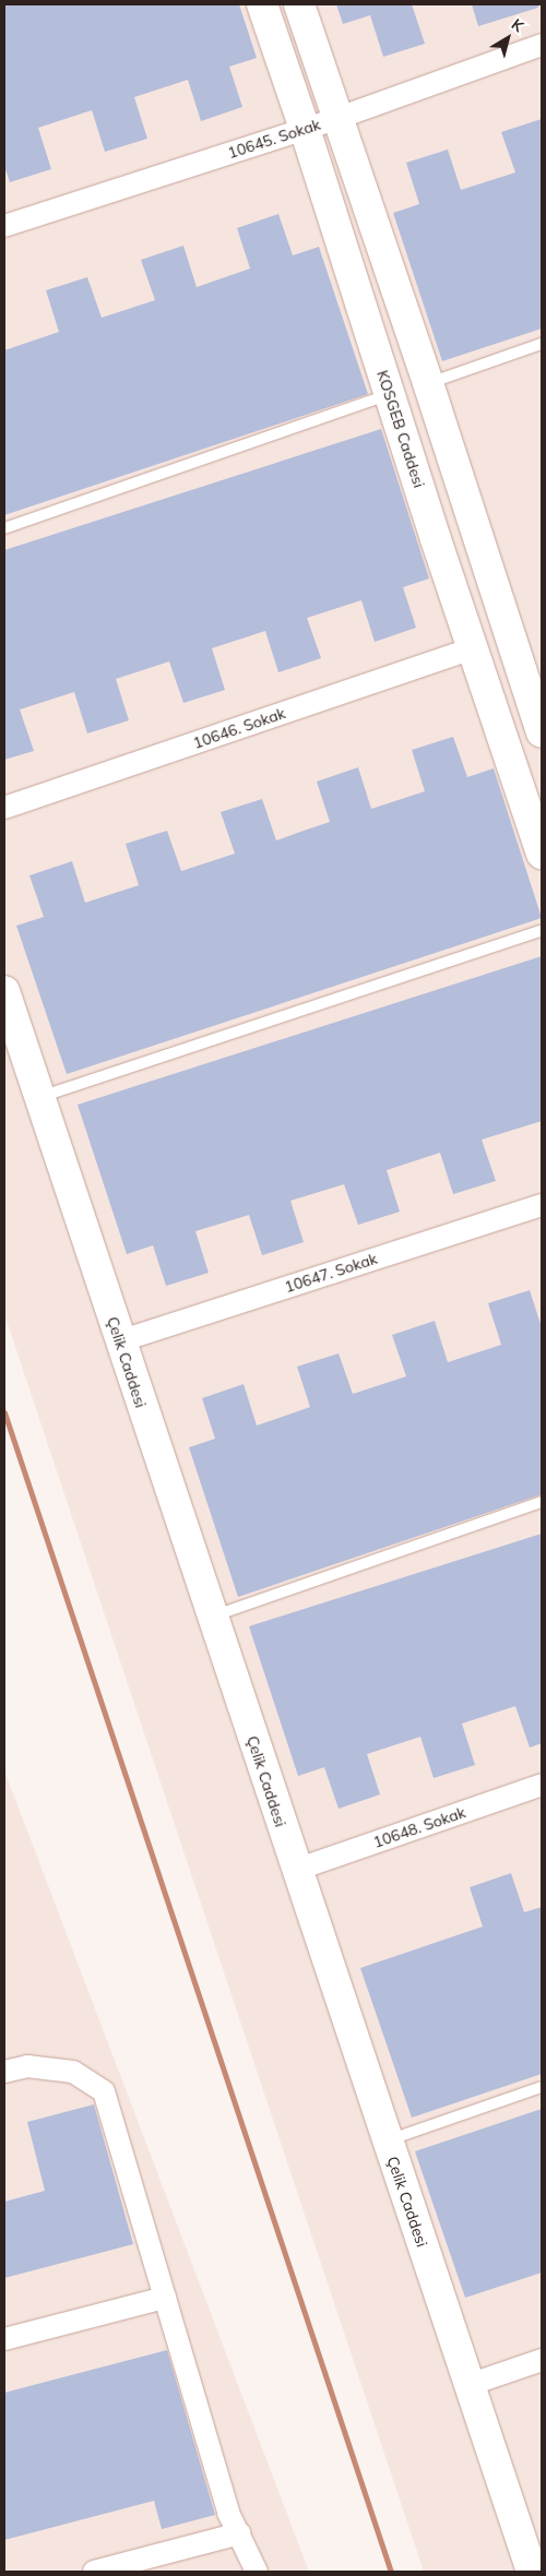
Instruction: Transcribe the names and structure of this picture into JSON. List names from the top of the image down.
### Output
{
  "streets": {
    "street": [
      "10645. Sokak",
      "KOSGEB Caddesi",
      "10646. Sokak",
      "10647. Sokak",
      "Çelik Caddesi",
      "10648. Sokak"
    ]
  },
  "crossings": [
    ["10645. Sokak", "KOSGEB Caddesi"],
    ["KOSGEB Caddesi", "10646. Sokak"],
    ["10647. Sokak", "Çelik Caddesi"],
    ["Çelik Caddesi", "10648. Sokak"]
  ],
  "north": "top right"
}
